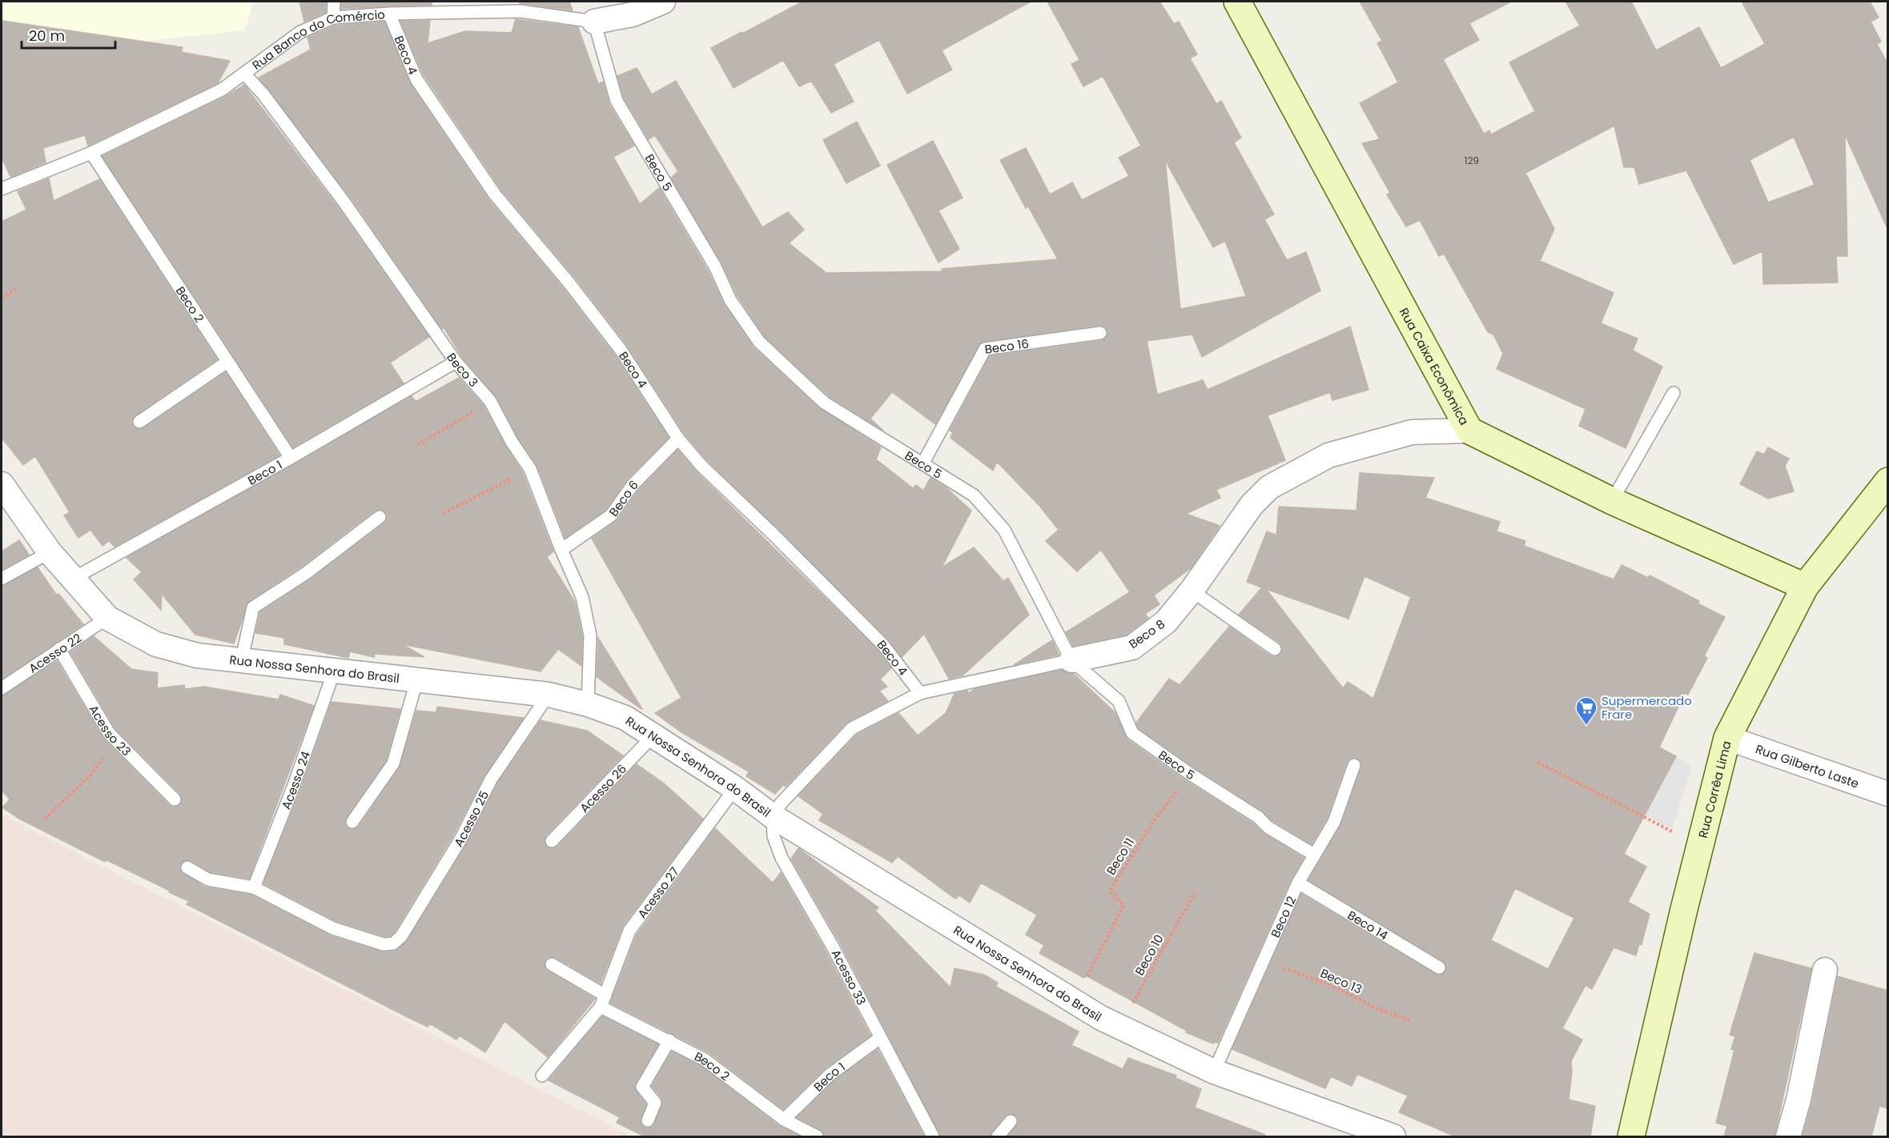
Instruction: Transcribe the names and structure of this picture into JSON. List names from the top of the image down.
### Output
{
  "streets": {
    "street": [
      "Rua Banco do Comércio",
      "Rua Caixa Econômica",
      "Beco 8",
      "Rua Nossa Senhora do Brasil",
      "Rua Gilberto Laste",
      "Rua Corrêa Lima"
    ],
    "lane": [
      "Beco 4",
      "Beco 5",
      "Beco 2",
      "Beco 16",
      "Beco 3",
      "Beco 1",
      "Beco 6",
      "Acesso 22",
      "Acesso 23",
      "Acesso 24",
      "Acesso 26",
      "Acesso 25",
      "Acesso 27",
      "Beco 12",
      "Beco 14",
      "Acesso 33"
    ],
    "path": ["Beco 11", "Beco 10", "Beco 13"]
  },
  "crossings": [
    ["Rua Banco do Comércio", "Beco 4"],
    ["Rua Banco do Comércio", "Beco 5"],
    ["Rua Banco do Comércio", "Beco 2"],
    ["Rua Banco do Comércio", "Beco 3"],
    ["Beco 4", "Beco 6"],
    ["Beco 4", "Beco 8"],
    ["Beco 5", "Beco 16"],
    ["Beco 5", "Beco 8"],
    ["Beco 5", "Beco 11"],
    ["Beco 5", "Beco 12"],
    ["Beco 2", "Beco 1"],
    ["Beco 2", "Acesso 27"],
    ["Rua Caixa Econômica", "Beco 8"],
    ["Rua Caixa Econômica", "Rua Corrêa Lima"],
    ["Beco 3", "Beco 1"],
    ["Beco 3", "Beco 6"],
    ["Beco 3", "Rua Nossa Senhora do Brasil"],
    ["Beco 1", "Rua Nossa Senhora do Brasil"],
    ["Beco 1", "Acesso 33"],
    ["Beco 8", "Rua Nossa Senhora do Brasil"],
    ["Beco 8", "Acesso 33"],
    ["Acesso 22", "Rua Nossa Senhora do Brasil"],
    ["Acesso 22", "Acesso 23"],
    ["Rua Nossa Senhora do Brasil", "Acesso 24"],
    ["Rua Nossa Senhora do Brasil", "Acesso 26"],
    ["Rua Nossa Senhora do Brasil", "Acesso 25"],
    ["Rua Nossa Senhora do Brasil", "Beco 11"],
    ["Rua Nossa Senhora do Brasil", "Acesso 27"],
    ["Rua Nossa Senhora do Brasil", "Beco 12"],
    ["Rua Nossa Senhora do Brasil", "Beco 10"],
    ["Rua Nossa Senhora do Brasil", "Acesso 33"],
    ["Rua Gilberto Laste", "Rua Corrêa Lima"],
    ["Acesso 24", "Acesso 25"],
    ["Beco 12", "Beco 14"],
    ["Beco 12", "Beco 13"]
  ],
  "places": {
    "supermarket": ["Supermercado Frare"]
  },
  "house_numbers": ["129"],
  "scale_bar": "20 m"
}
